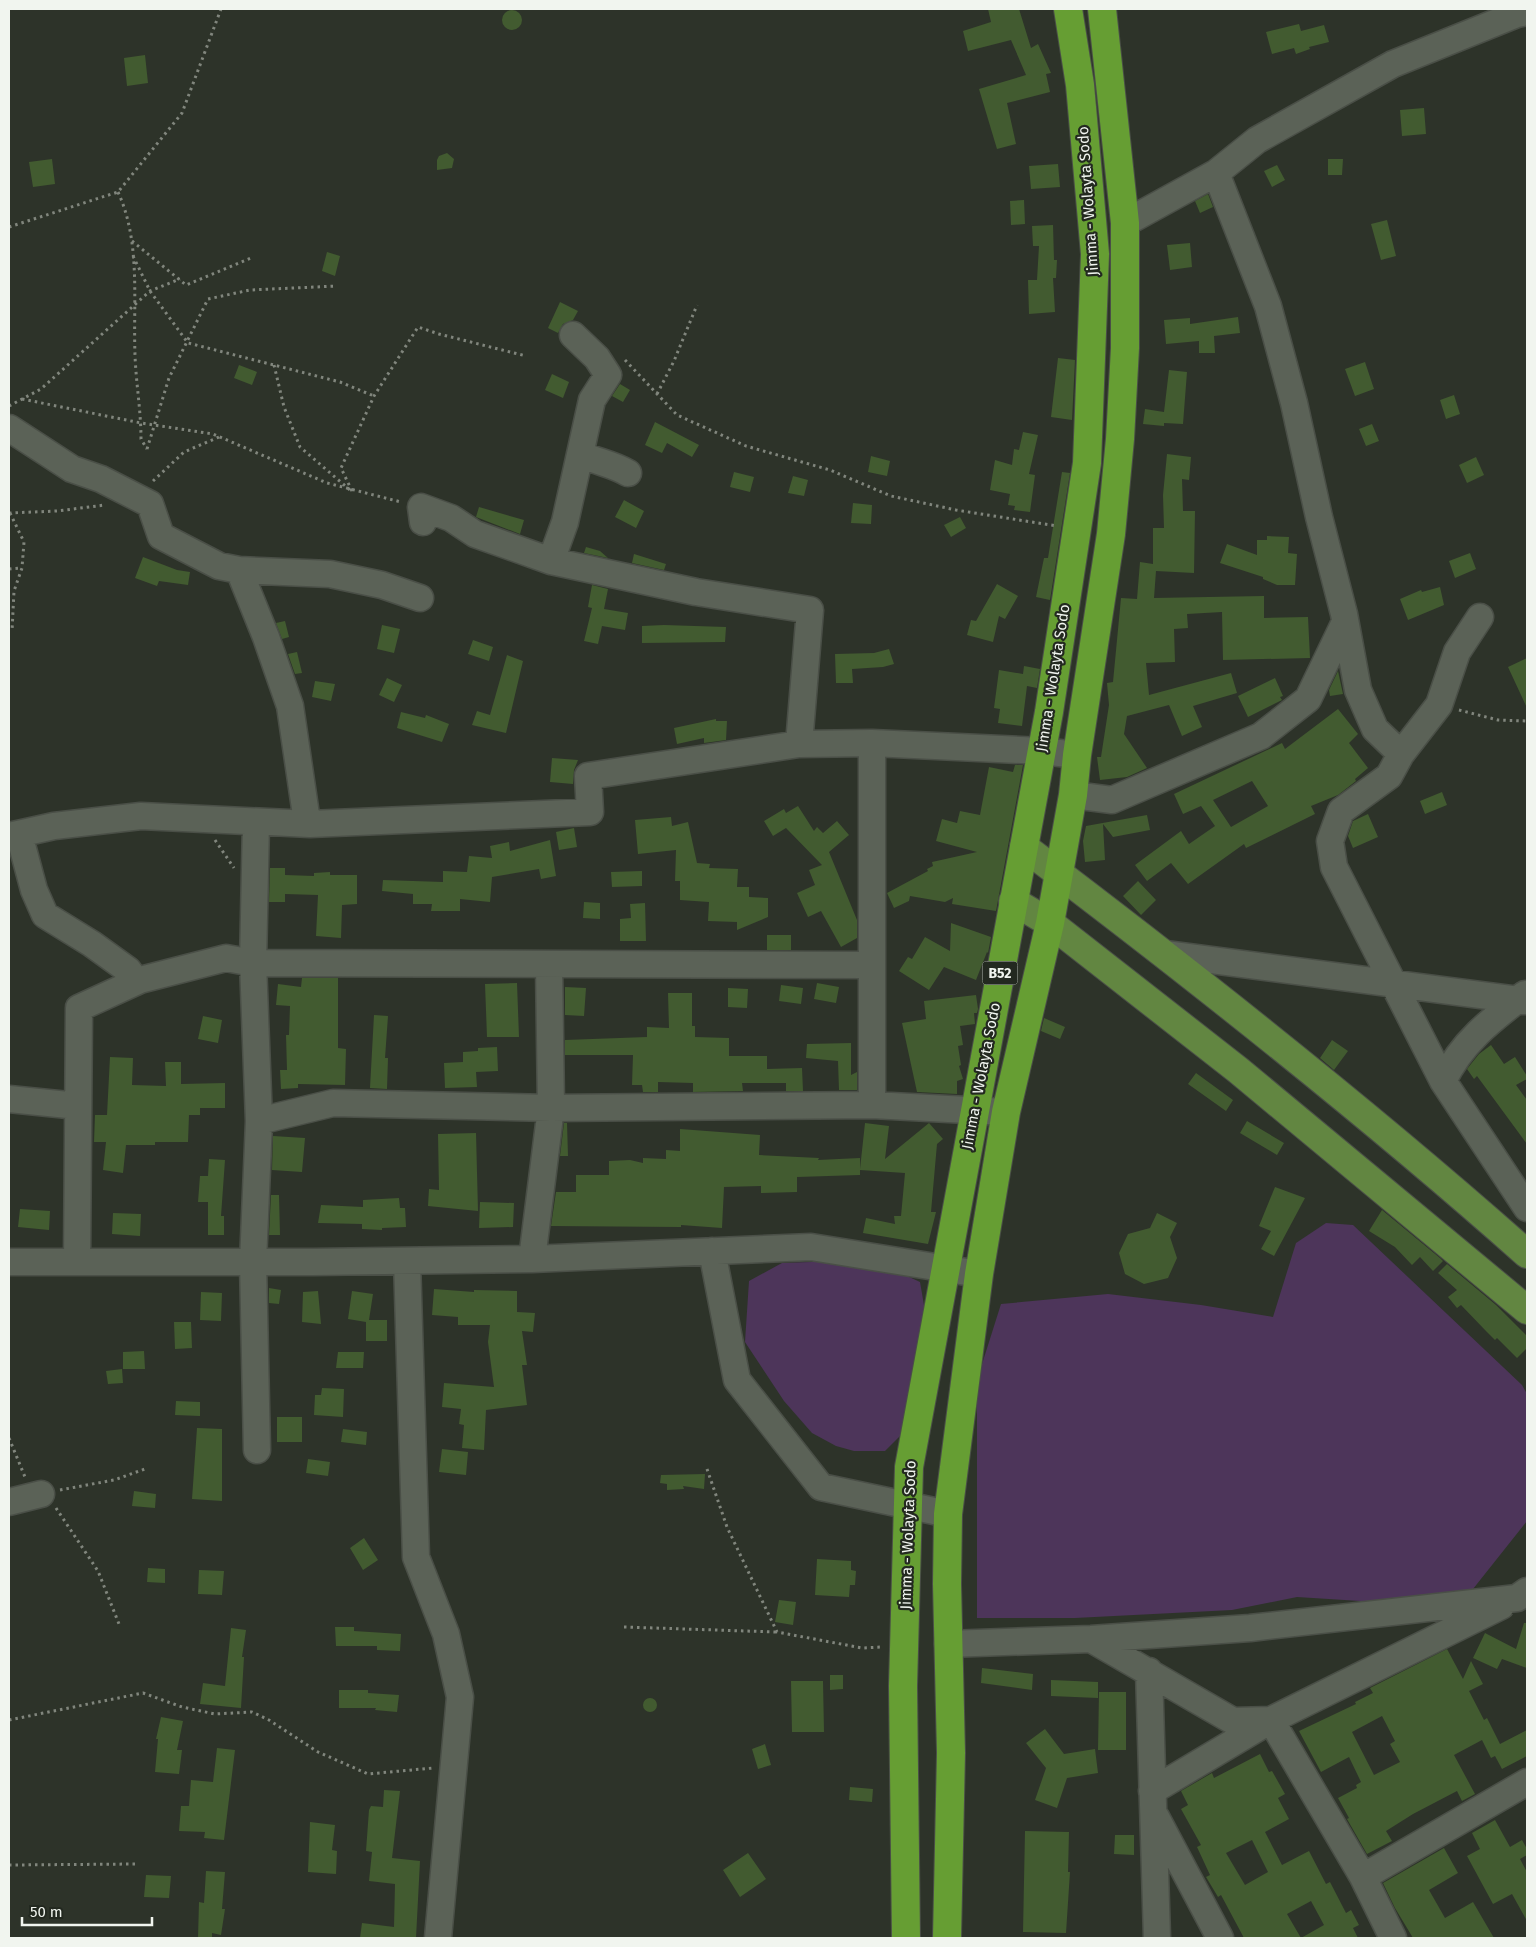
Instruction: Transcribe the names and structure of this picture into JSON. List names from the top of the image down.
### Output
{
  "streets": {
    "highway": ["Jimma - Wolayta Sodo", "B52"]
  },
  "scale_bar": "50 m"
}
